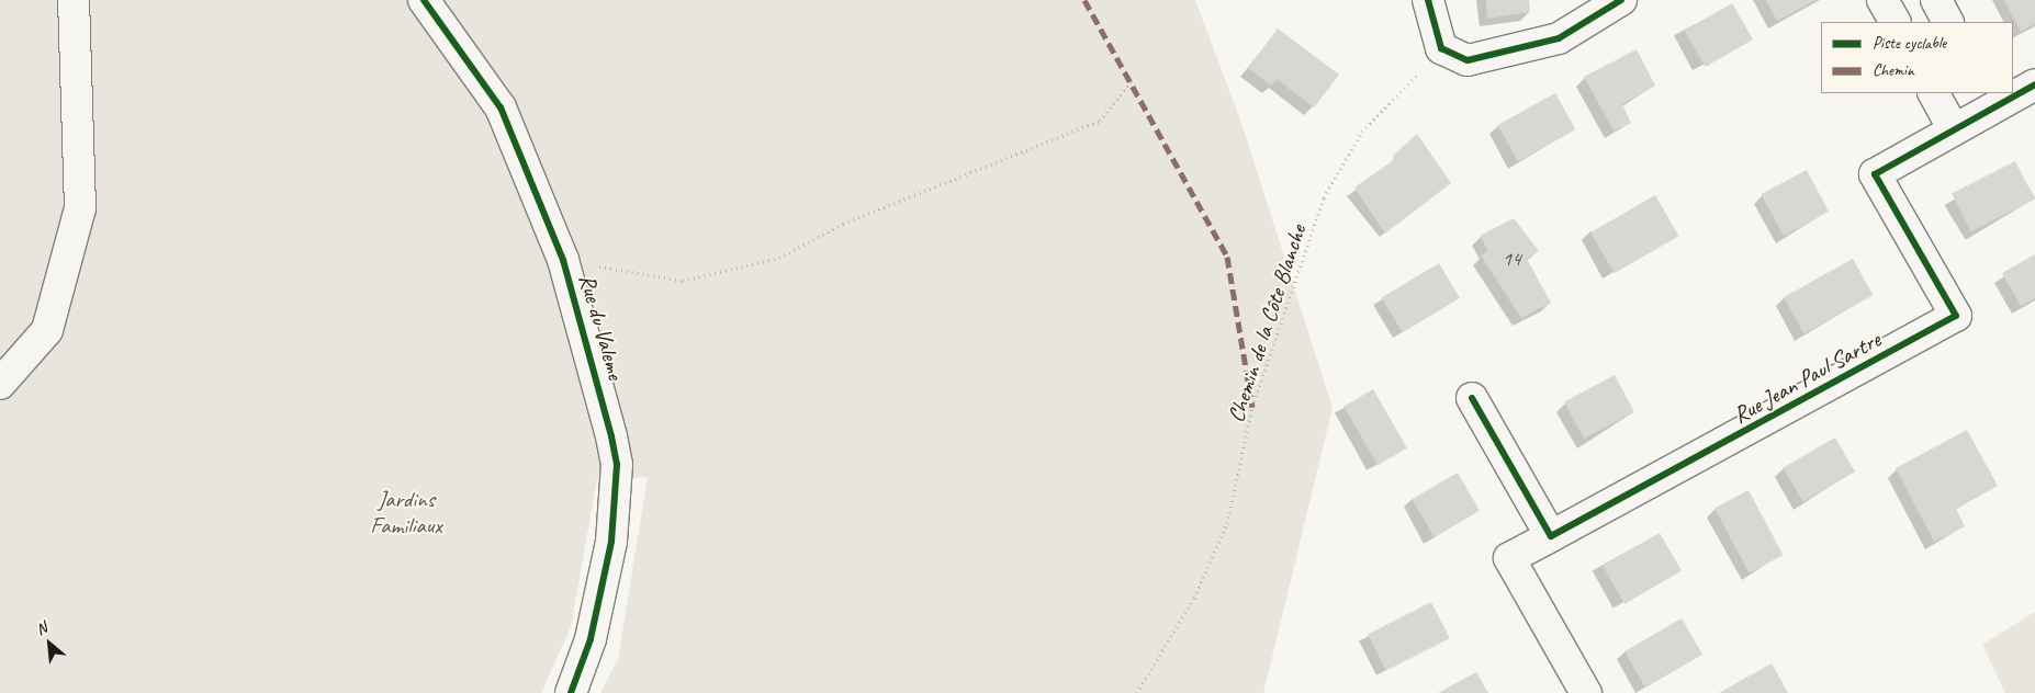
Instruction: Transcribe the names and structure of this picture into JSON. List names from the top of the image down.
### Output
{
  "streets": {
    "street": ["Rue du Valeme", "Rue Jean Paul Sartre"],
    "path": ["Chemin de la Côte Blanche"]
  },
  "parks": ["Jardins Familiaux"],
  "house_numbers": ["14"],
  "legend": ["Piste cyclable", "Chemin"],
  "north": "top left"
}
